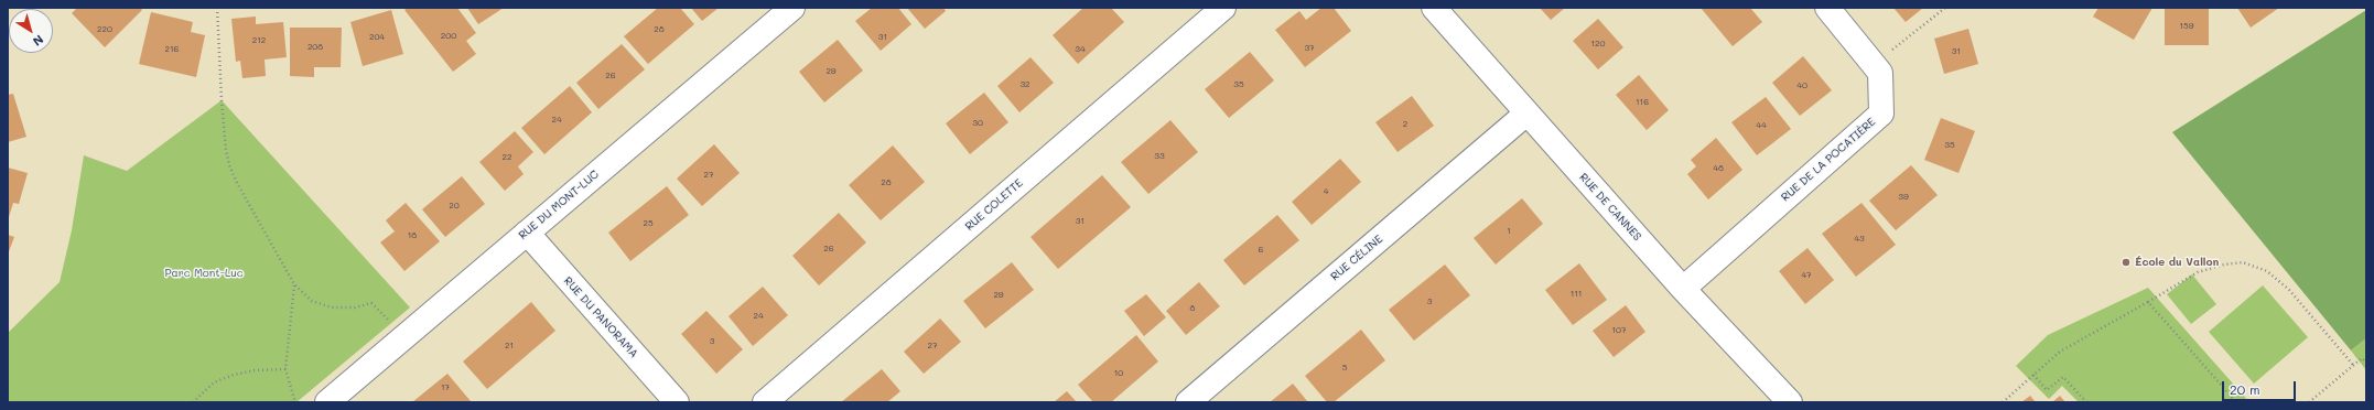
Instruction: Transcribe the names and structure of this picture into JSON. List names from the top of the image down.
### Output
{
  "streets": {
    "street": [
      "RUE DE LA POCATIÈRE",
      "RUE DU MONT-LUC",
      "RUE COLETTE",
      "RUE DE CANNES",
      "RUE CÉLINE",
      "RUE DU PANORAMA"
    ]
  },
  "crossings": [
    ["RUE DE LA POCATIÈRE", "RUE DE CANNES"],
    ["RUE DU MONT-LUC", "RUE DU PANORAMA"],
    ["RUE DE CANNES", "RUE CÉLINE"]
  ],
  "parks": ["Parc Mont-Luc"],
  "places": ["École du Vallon"],
  "house_numbers": [
    "159",
    "220",
    "28",
    "200",
    "204",
    "31",
    "212",
    "120",
    "208",
    "37",
    "216",
    "34",
    "31",
    "29",
    "26",
    "32",
    "35",
    "40",
    "116",
    "24",
    "30",
    "2",
    "44",
    "35",
    "33",
    "22",
    "48",
    "27",
    "28",
    "4",
    "39",
    "20",
    "31",
    "25",
    "1",
    "18",
    "43",
    "26",
    "6",
    "47",
    "111",
    "29",
    "3",
    "8",
    "24",
    "107",
    "3",
    "21",
    "27",
    "5",
    "10",
    "17"
  ],
  "scale_bar": "20 m",
  "north": "bottom right"
}
